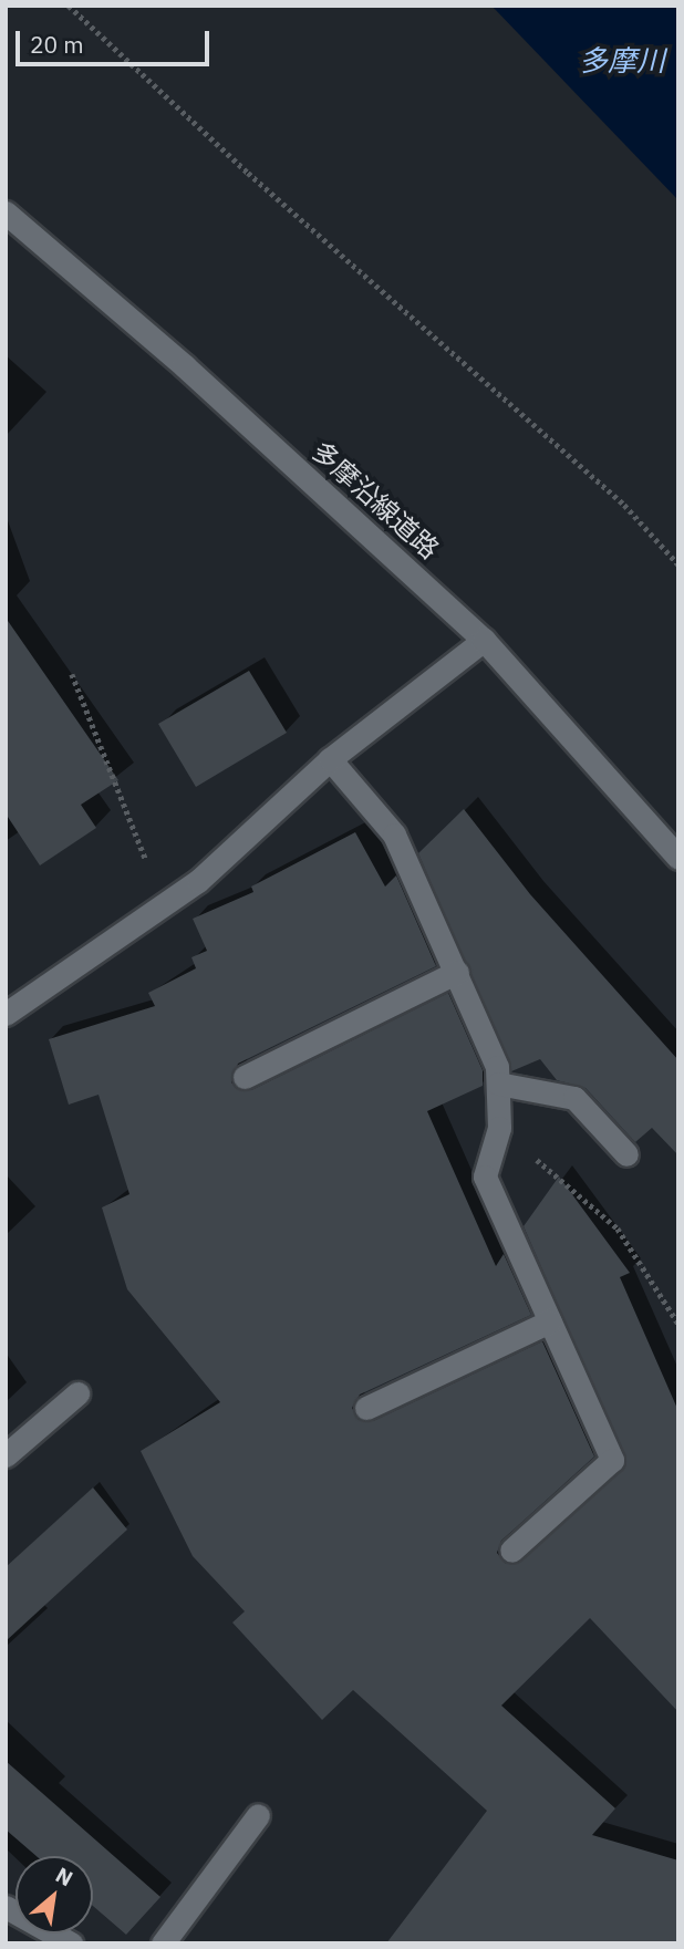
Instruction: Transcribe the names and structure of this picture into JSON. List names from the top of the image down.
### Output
{
  "streets": {
    "street": ["多摩沿線道路"]
  },
  "water": ["多摩川"],
  "scale_bar": "20 m",
  "north": "top right"
}
